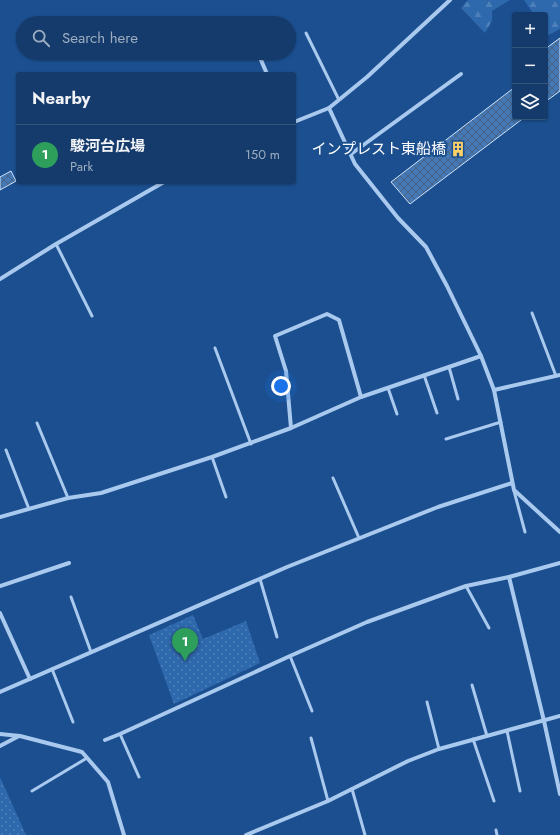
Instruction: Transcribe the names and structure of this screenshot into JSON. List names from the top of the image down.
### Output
{
  "places": {
    "building": ["インプレスト東船橋"]
  },
  "page": {
    "map_buttons": ["+", "−"],
    "search": "Search here",
    "heading": "Nearby",
    "list": [
      {
        "mark": "1",
        "name": "駿河台広場",
        "note": "Park",
        "value": "150 m"
      }
    ],
    "pins": "1"
  }
}
